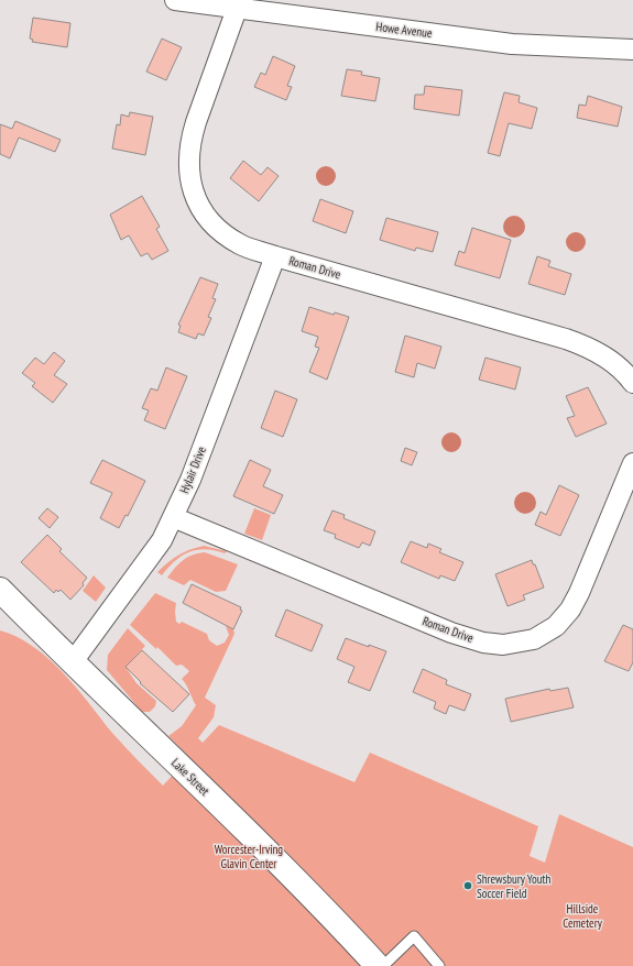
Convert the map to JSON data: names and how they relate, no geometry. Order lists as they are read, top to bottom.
{
  "streets": {
    "main road": ["Lake Street"],
    "street": ["Howe Avenue", "Roman Drive", "Hylair Drive"]
  },
  "crossings": [
    ["Howe Avenue", "Roman Drive"],
    ["Roman Drive", "Hylair Drive"],
    ["Hylair Drive", "Lake Street"]
  ],
  "parks": ["Worcester-Irving Glavin Center", "Hillside Cemetery"],
  "places": ["Shrewsbury Youth Soccer Field"]
}
